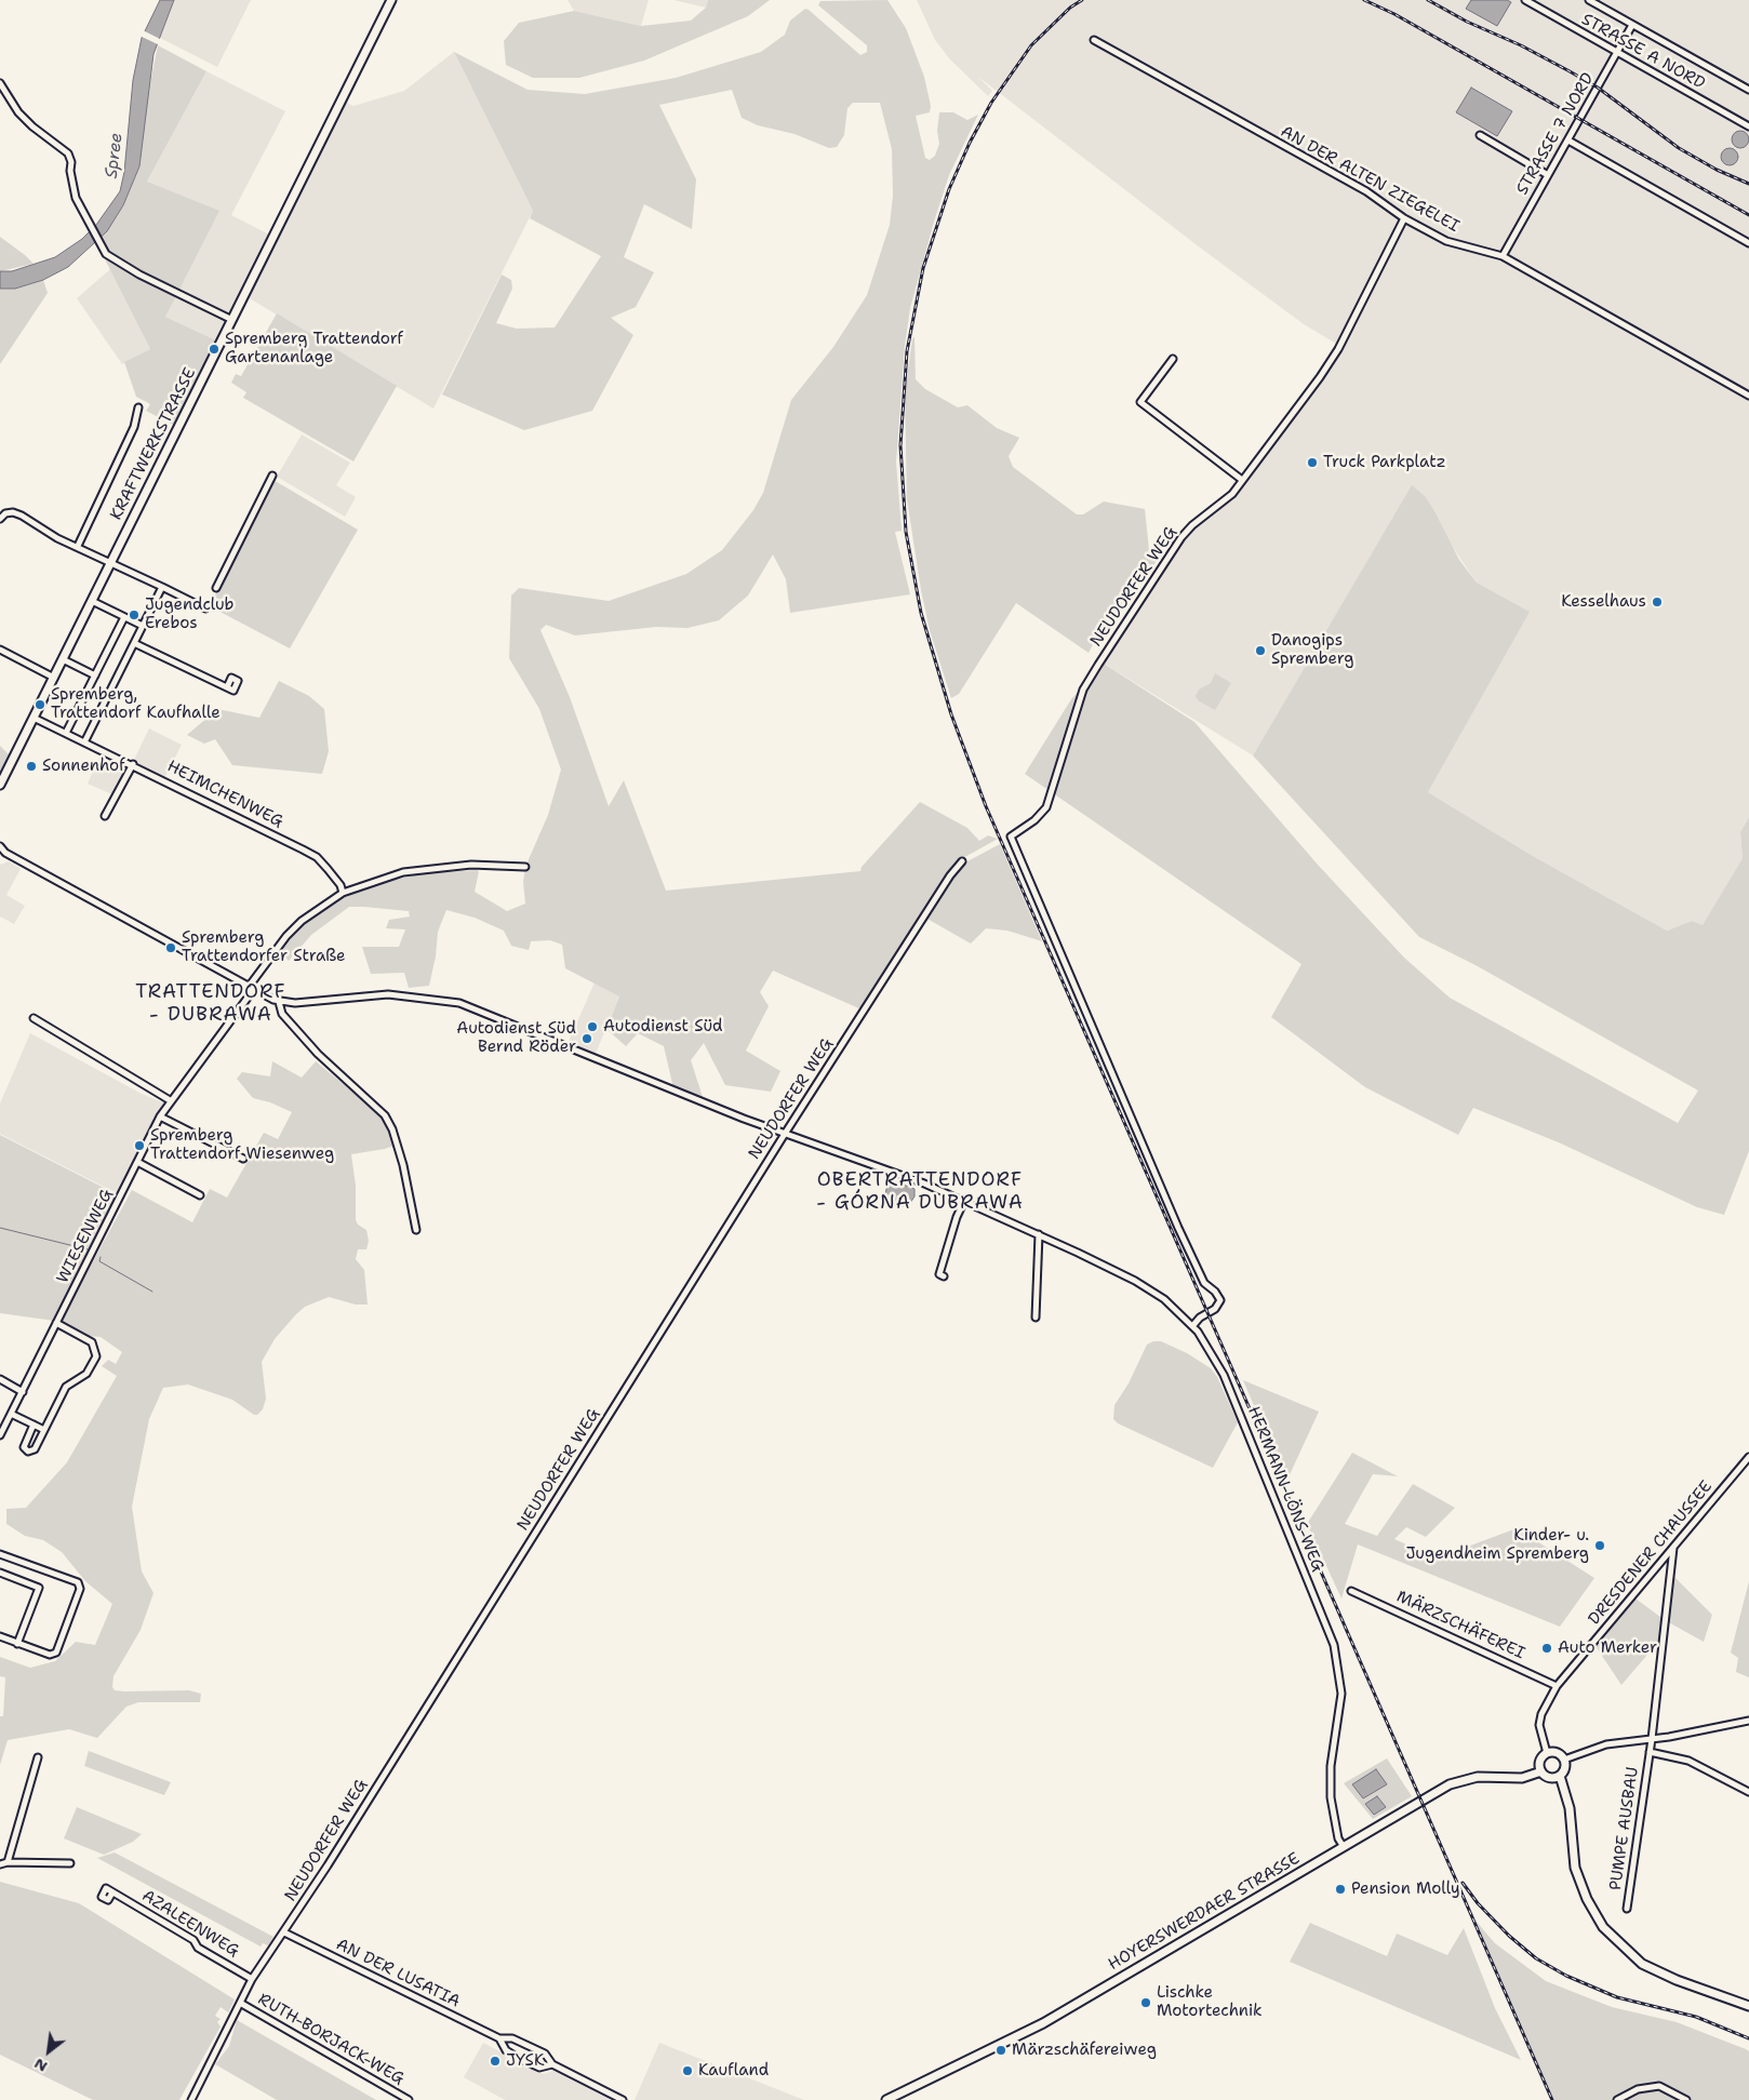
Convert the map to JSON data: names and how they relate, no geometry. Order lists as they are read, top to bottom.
{
  "streets": {
    "main road": ["KRAFTWERKSTRASSE", "HOYERSWERDAER STRASSE"],
    "street": [
      "STRASSE A NORD",
      "STRASSE 7 NORD",
      "AN DER ALTEN ZIEGELEI",
      "NEUDORFER WEG",
      "HEIMCHENWEG",
      "WIESENWEG",
      "HERMANN-LÖNS-WEG",
      "DRESDENER CHAUSSEE",
      "MÄRZSCHÄFEREI",
      "PUMPE AUSBAU",
      "AZALEENWEG",
      "AN DER LUSATIA",
      "RUTH-BORJACK-WEG"
    ]
  },
  "crossings": [
    ["STRASSE A NORD", "STRASSE 7 NORD"],
    ["STRASSE 7 NORD", "AN DER ALTEN ZIEGELEI"],
    ["AN DER ALTEN ZIEGELEI", "NEUDORFER WEG"],
    ["KRAFTWERKSTRASSE", "HEIMCHENWEG"],
    ["NEUDORFER WEG", "HERMANN-LÖNS-WEG"],
    ["NEUDORFER WEG", "AZALEENWEG"],
    ["NEUDORFER WEG", "AN DER LUSATIA"],
    ["NEUDORFER WEG", "RUTH-BORJACK-WEG"],
    ["HEIMCHENWEG", "WIESENWEG"],
    ["HERMANN-LÖNS-WEG", "HOYERSWERDAER STRASSE"],
    ["DRESDENER CHAUSSEE", "MÄRZSCHÄFEREI"],
    ["DRESDENER CHAUSSEE", "PUMPE AUSBAU"],
    ["DRESDENER CHAUSSEE", "HOYERSWERDAER STRASSE"]
  ],
  "districts": ["TRATTENDORF - DUBRAWA", "OBERTRATTENDORF - GÓRNA DUBRAWA"],
  "water": ["Spree"],
  "places": [
    "Spremberg Trattendorf Gartenanlage",
    "Truck Parkplatz",
    "Kesselhaus",
    "Jugendclub Erebos",
    "Danogips Spremberg",
    "Spremberg, Trattendorf Kaufhalle",
    "Sonnenhof",
    "Spremberg Trattendorfer Straße",
    "Autodienst Süd",
    "Autodienst Süd Bernd Röder",
    "Spremberg Trattendorf Wiesenweg",
    "Kinder- u. Jugendheim Spremberg",
    "Auto Merker",
    "Pension Molly",
    "Lischke Motortechnik",
    "Märzschäfereiweg",
    "JYSK",
    "Kaufland"
  ],
  "north": "bottom left"
}
